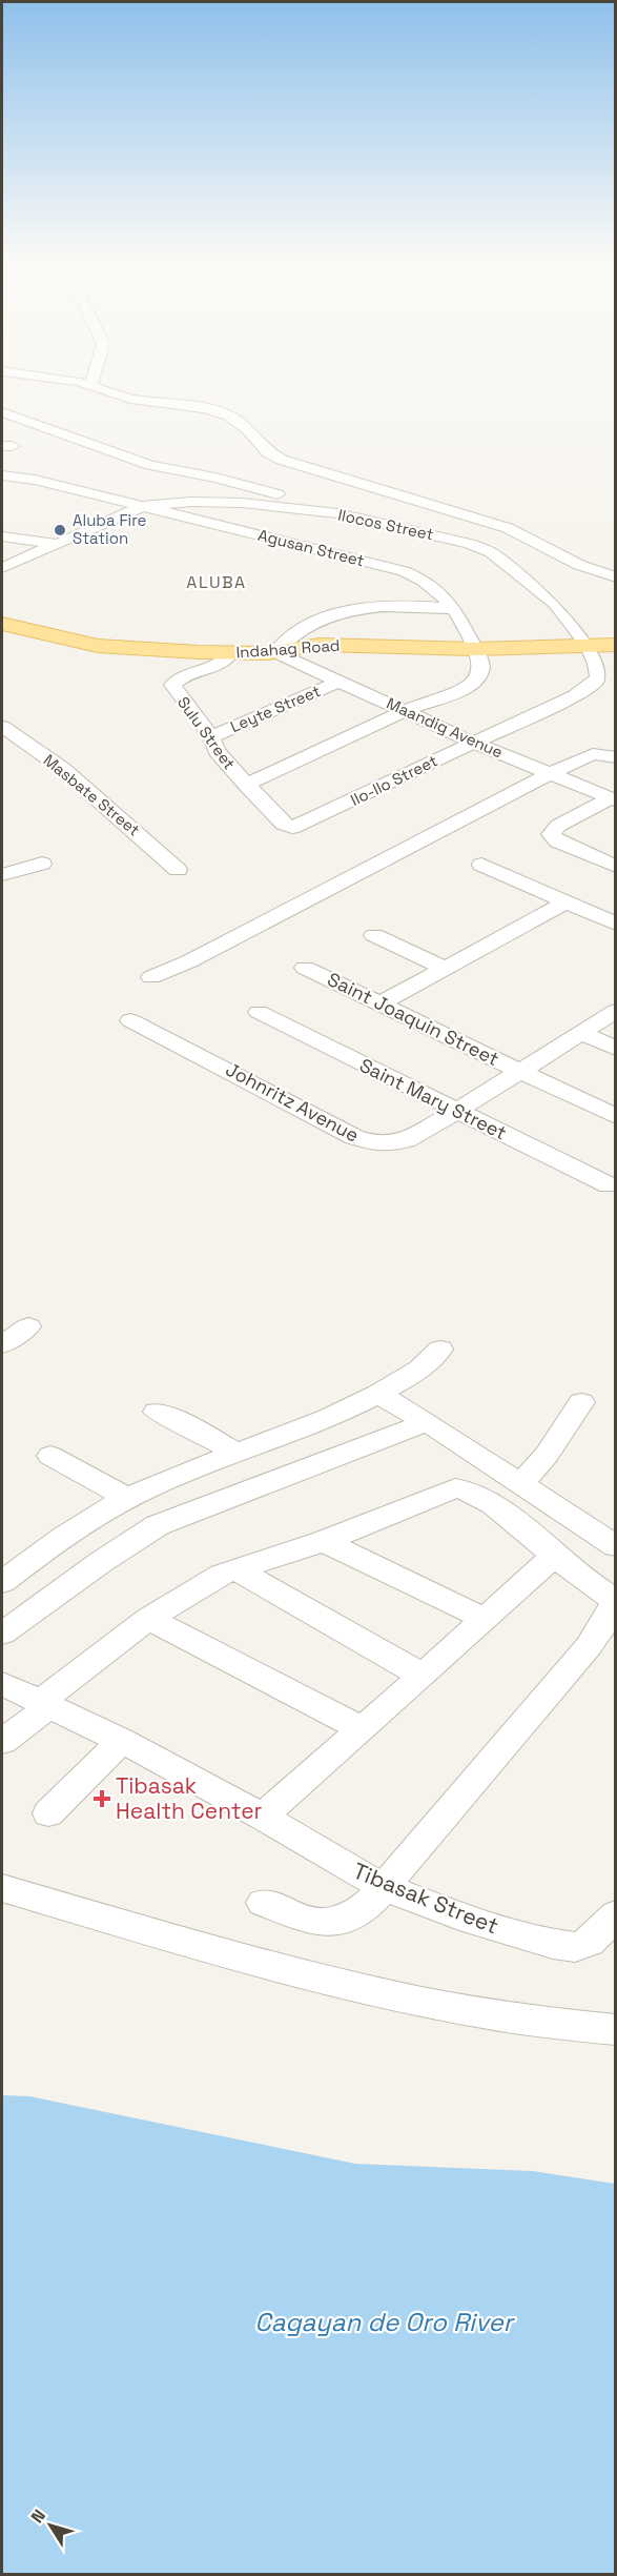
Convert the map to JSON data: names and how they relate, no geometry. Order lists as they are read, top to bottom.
{
  "streets": {
    "main road": ["Indahag Road"],
    "street": [
      "Ilocos Street",
      "Agusan Street",
      "Leyte Street",
      "Maandig Avenue",
      "Sulu Street",
      "Ilo-Ilo Street",
      "Masbate Street",
      "Saint Joaquin Street",
      "Saint Mary Street",
      "Johnritz Avenue",
      "Tibasak Street"
    ]
  },
  "crossings": [
    ["Ilocos Street", "Agusan Street"],
    ["Ilocos Street", "Indahag Road"],
    ["Ilocos Street", "Ilo-Ilo Street"],
    ["Agusan Street", "Indahag Road"],
    ["Agusan Street", "Maandig Avenue"],
    ["Indahag Road", "Maandig Avenue"],
    ["Indahag Road", "Sulu Street"],
    ["Indahag Road", "Ilo-Ilo Street"],
    ["Leyte Street", "Maandig Avenue"],
    ["Leyte Street", "Sulu Street"],
    ["Maandig Avenue", "Ilo-Ilo Street"],
    ["Sulu Street", "Ilo-Ilo Street"],
    ["Saint Joaquin Street", "Johnritz Avenue"],
    ["Saint Mary Street", "Johnritz Avenue"]
  ],
  "districts": ["ALUBA"],
  "water": ["Cagayan de Oro River"],
  "places": {
    "other": ["Aluba Fire Station"],
    "health": ["Tibasak Health Center"]
  },
  "north": "top left"
}
